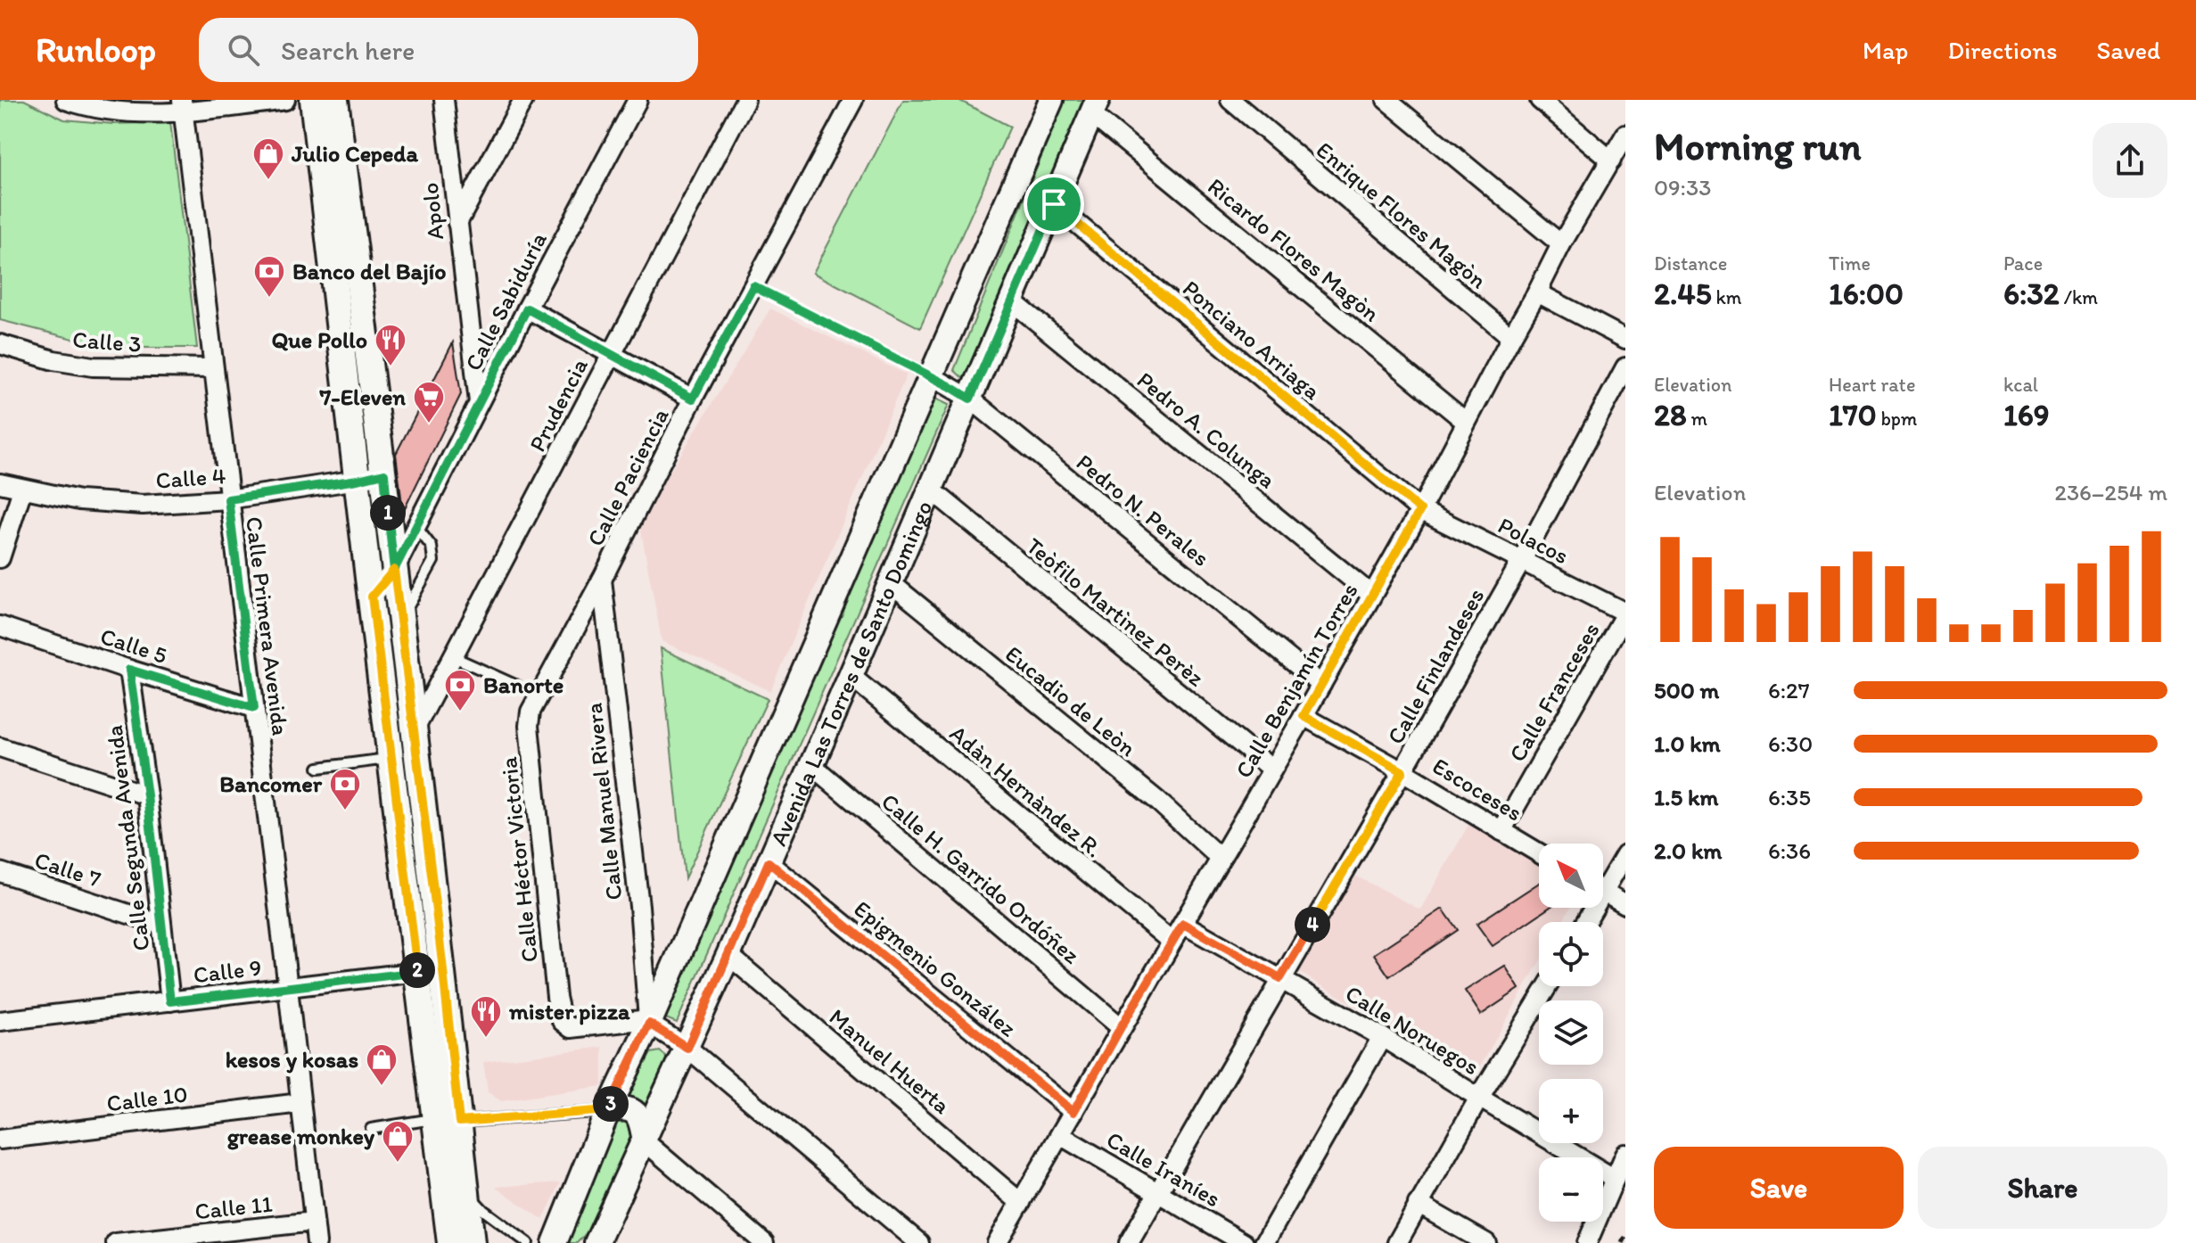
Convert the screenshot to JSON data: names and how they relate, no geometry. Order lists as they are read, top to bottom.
{
  "streets": {
    "street": [
      "Apolo",
      "Enrique Flores Magòn",
      "Ricardo Flores Magòn",
      "Calle Sabiduría",
      "Ponciano Arriaga",
      "Calle 3",
      "Prudencia",
      "Pedro A. Colunga",
      "Calle Paciencia",
      "Calle 4",
      "Pedro N. Perales",
      "Polacos",
      "Teòfilo Martìnez Perèz",
      "Calle Primera Avenida",
      "Calle 5",
      "Calle Finlandeses",
      "Avenida Las Torres de Santo Domingo",
      "Calle Benjamín Torres",
      "Calle Franceses",
      "Eucadio de Leòn",
      "Escoceses",
      "Adàn Hernàndez R.",
      "Calle Manuel Rivera",
      "Calle Segunda Avenida",
      "Calle Héctor Victoria",
      "Calle 7",
      "Calle H. Garrido Ordóñez",
      "Epigmenio González",
      "Calle 9",
      "Calle Noruegos",
      "Manuel Huerta",
      "Calle 10",
      "Calle Iraníes",
      "Calle 11"
    ]
  },
  "crossings": [
    ["Apolo", "Calle Sabiduría"],
    ["Enrique Flores Magòn", "Calle Benjamín Torres"],
    ["Ricardo Flores Magòn", "Avenida Las Torres de Santo Domingo"],
    ["Ricardo Flores Magòn", "Calle Benjamín Torres"],
    ["Ponciano Arriaga", "Polacos"],
    ["Ponciano Arriaga", "Avenida Las Torres de Santo Domingo"],
    ["Ponciano Arriaga", "Calle Benjamín Torres"],
    ["Calle 3", "Calle Primera Avenida"],
    ["Pedro A. Colunga", "Avenida Las Torres de Santo Domingo"],
    ["Pedro A. Colunga", "Calle Benjamín Torres"],
    ["Calle Paciencia", "Calle Manuel Rivera"],
    ["Calle Paciencia", "Calle Héctor Victoria"],
    ["Calle 4", "Calle Primera Avenida"],
    ["Pedro N. Perales", "Avenida Las Torres de Santo Domingo"],
    ["Pedro N. Perales", "Calle Benjamín Torres"],
    ["Polacos", "Calle Finlandeses"],
    ["Polacos", "Calle Benjamín Torres"],
    ["Polacos", "Calle Franceses"],
    ["Teòfilo Martìnez Perèz", "Avenida Las Torres de Santo Domingo"],
    ["Teòfilo Martìnez Perèz", "Calle Benjamín Torres"],
    ["Calle Primera Avenida", "Calle 5"],
    ["Calle Primera Avenida", "Calle 9"],
    ["Calle Primera Avenida", "Calle 10"],
    ["Calle Primera Avenida", "Calle 11"],
    ["Calle 5", "Calle Segunda Avenida"],
    ["Calle Finlandeses", "Escoceses"],
    ["Calle Finlandeses", "Calle Noruegos"],
    ["Calle Finlandeses", "Calle Iraníes"],
    ["Avenida Las Torres de Santo Domingo", "Eucadio de Leòn"],
    ["Avenida Las Torres de Santo Domingo", "Adàn Hernàndez R."],
    ["Avenida Las Torres de Santo Domingo", "Calle Manuel Rivera"],
    ["Avenida Las Torres de Santo Domingo", "Calle Héctor Victoria"],
    ["Avenida Las Torres de Santo Domingo", "Calle H. Garrido Ordóñez"],
    ["Avenida Las Torres de Santo Domingo", "Epigmenio González"],
    ["Avenida Las Torres de Santo Domingo", "Manuel Huerta"],
    ["Calle Benjamín Torres", "Eucadio de Leòn"],
    ["Calle Benjamín Torres", "Escoceses"],
    ["Calle Benjamín Torres", "Adàn Hernàndez R."],
    ["Calle Benjamín Torres", "Calle H. Garrido Ordóñez"],
    ["Calle Benjamín Torres", "Epigmenio González"],
    ["Calle Benjamín Torres", "Calle Noruegos"],
    ["Calle Benjamín Torres", "Manuel Huerta"],
    ["Calle Benjamín Torres", "Calle Iraníes"],
    ["Calle Franceses", "Escoceses"],
    ["Calle Manuel Rivera", "Calle Héctor Victoria"],
    ["Calle Segunda Avenida", "Calle 7"],
    ["Calle Segunda Avenida", "Calle 9"]
  ],
  "places": {
    "shop": ["Julio Cepeda", "kesos y kosas", "grease monkey"],
    "bank": ["Banco del Bajío", "Banorte", "Bancomer"],
    "restaurant": ["Que Pollo", "mister pizza"],
    "supermarket": ["7-Eleven"]
  },
  "north": "top left",
  "page": {
    "header": "Runloop",
    "search": "Search here",
    "nav": ["Map", "Directions", "Saved"],
    "heading": ["Morning run", "09:33"],
    "stats": [
      ["Distance", "2.45 km"],
      ["Time", "16:00"],
      ["Pace", "6:32 /km"],
      ["Elevation", "28 m"],
      ["Heart rate", "170 bpm"],
      ["kcal", "169"]
    ],
    "chart": ["Elevation", "236–254 m"],
    "pins": [
      "1",
      "4",
      "2",
      "3"
    ],
    "list": [
      {
        "name": "500 m",
        "note": "6:27"
      },
      {
        "name": "1.0 km",
        "note": "6:30"
      },
      {
        "name": "1.5 km",
        "note": "6:35"
      },
      {
        "name": "2.0 km",
        "note": "6:36"
      }
    ],
    "map_buttons": ["+", "−"],
    "buttons": ["Save", "Share"]
  }
}
